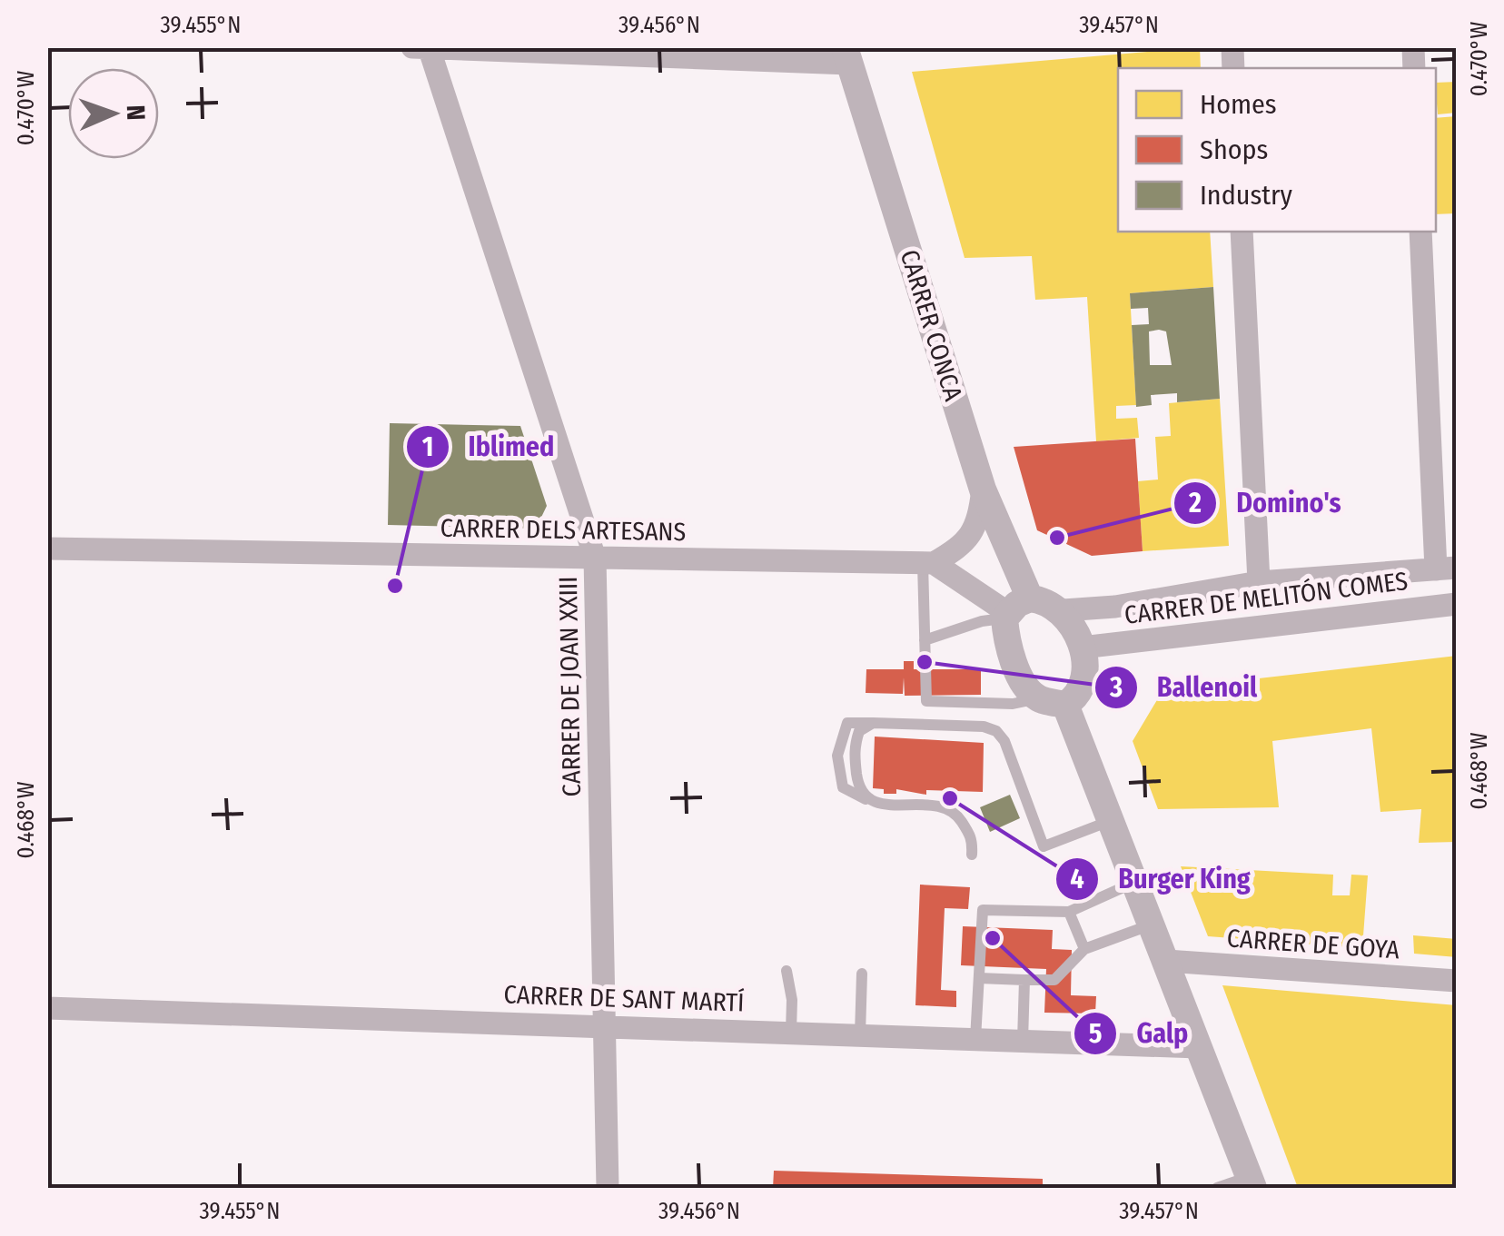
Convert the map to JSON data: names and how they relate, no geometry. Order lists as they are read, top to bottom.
{
  "streets": {
    "street": [
      "CARRER CONCA",
      "CARRER DELS ARTESANS",
      "CARRER DE MELITÓN COMES",
      "CARRER DE JOAN XXIII",
      "CARRER DE GOYA",
      "CARRER DE SANT MARTÍ"
    ]
  },
  "crossings": [
    ["CARRER CONCA", "CARRER DE MELITÓN COMES"],
    ["CARRER DELS ARTESANS", "CARRER DE JOAN XXIII"],
    ["CARRER DE JOAN XXIII", "CARRER DE SANT MARTÍ"]
  ],
  "places": [
    "Domino's",
    "Iblimed",
    "Ballenoil",
    "Burger King",
    "Galp"
  ],
  "legend": ["Homes", "Shops", "Industry"],
  "north": "right",
  "coordinates": [
    "39.455°N",
    "39.456°N",
    "39.457°N",
    "0.470°W",
    "0.468°W"
  ]
}
